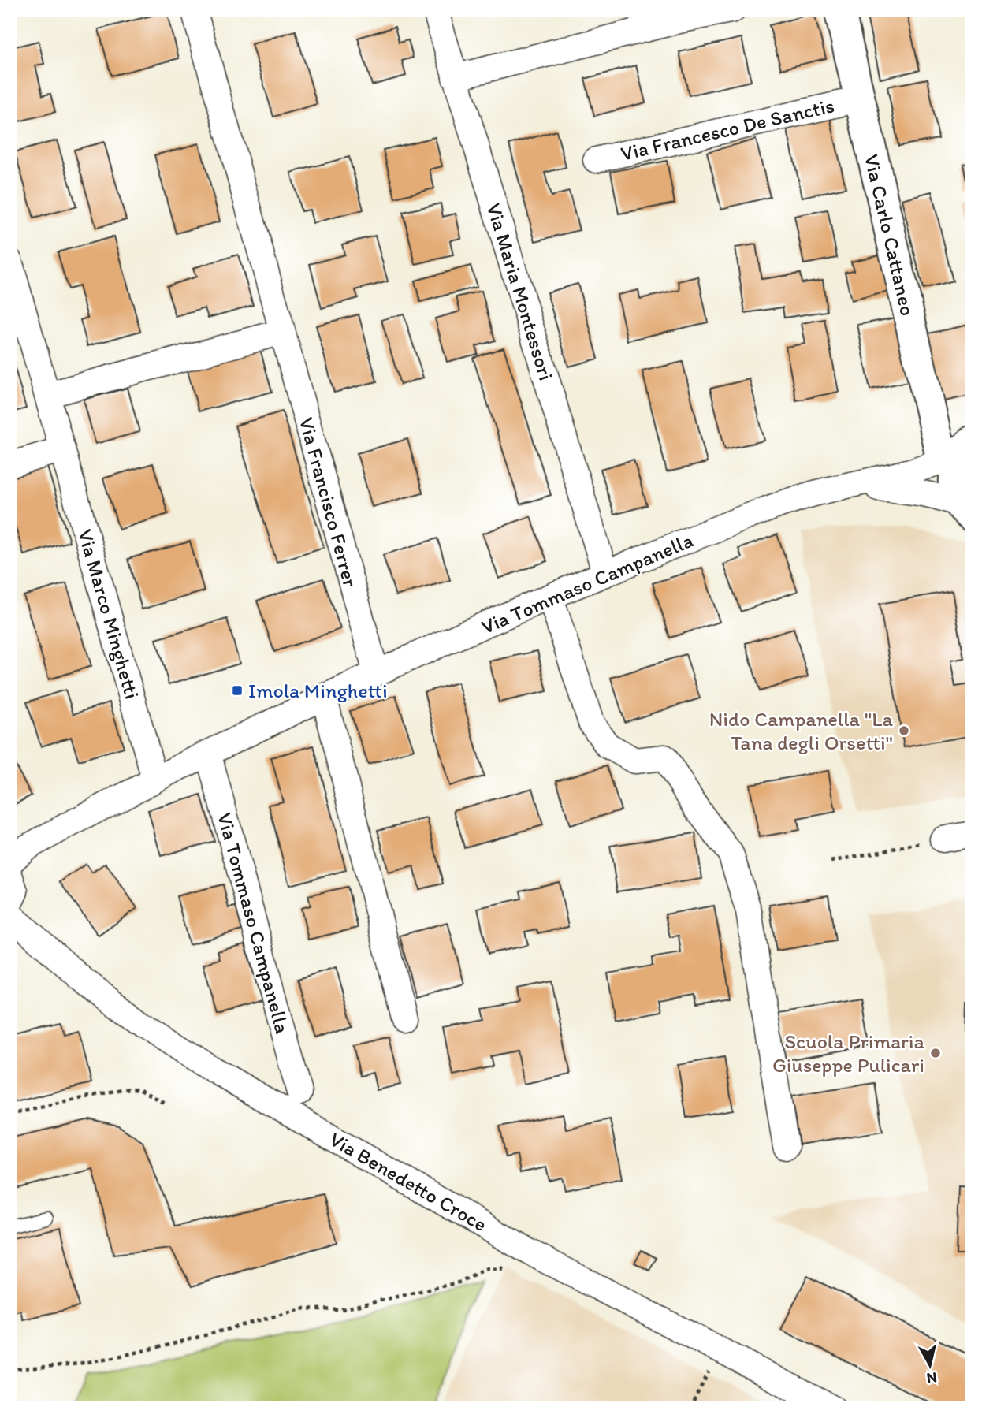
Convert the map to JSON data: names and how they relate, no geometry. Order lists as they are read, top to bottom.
{
  "streets": {
    "street": [
      "Via Francesco De Sanctis",
      "Via Carlo Cattaneo",
      "Via Maria Montessori",
      "Via Francisco Ferrer",
      "Via Tommaso Campanella",
      "Via Marco Minghetti",
      "Via Benedetto Croce"
    ]
  },
  "crossings": [
    ["Via Francesco De Sanctis", "Via Carlo Cattaneo"],
    ["Via Carlo Cattaneo", "Via Tommaso Campanella"],
    ["Via Maria Montessori", "Via Tommaso Campanella"],
    ["Via Francisco Ferrer", "Via Tommaso Campanella"],
    ["Via Tommaso Campanella", "Via Marco Minghetti"]
  ],
  "places": {
    "transit": ["Imola Minghetti"],
    "other": ["Nido Campanella \"La Tana degli Orsetti\"", "Scuola Primaria Giuseppe Pulicari"]
  },
  "north": "bottom"
}
